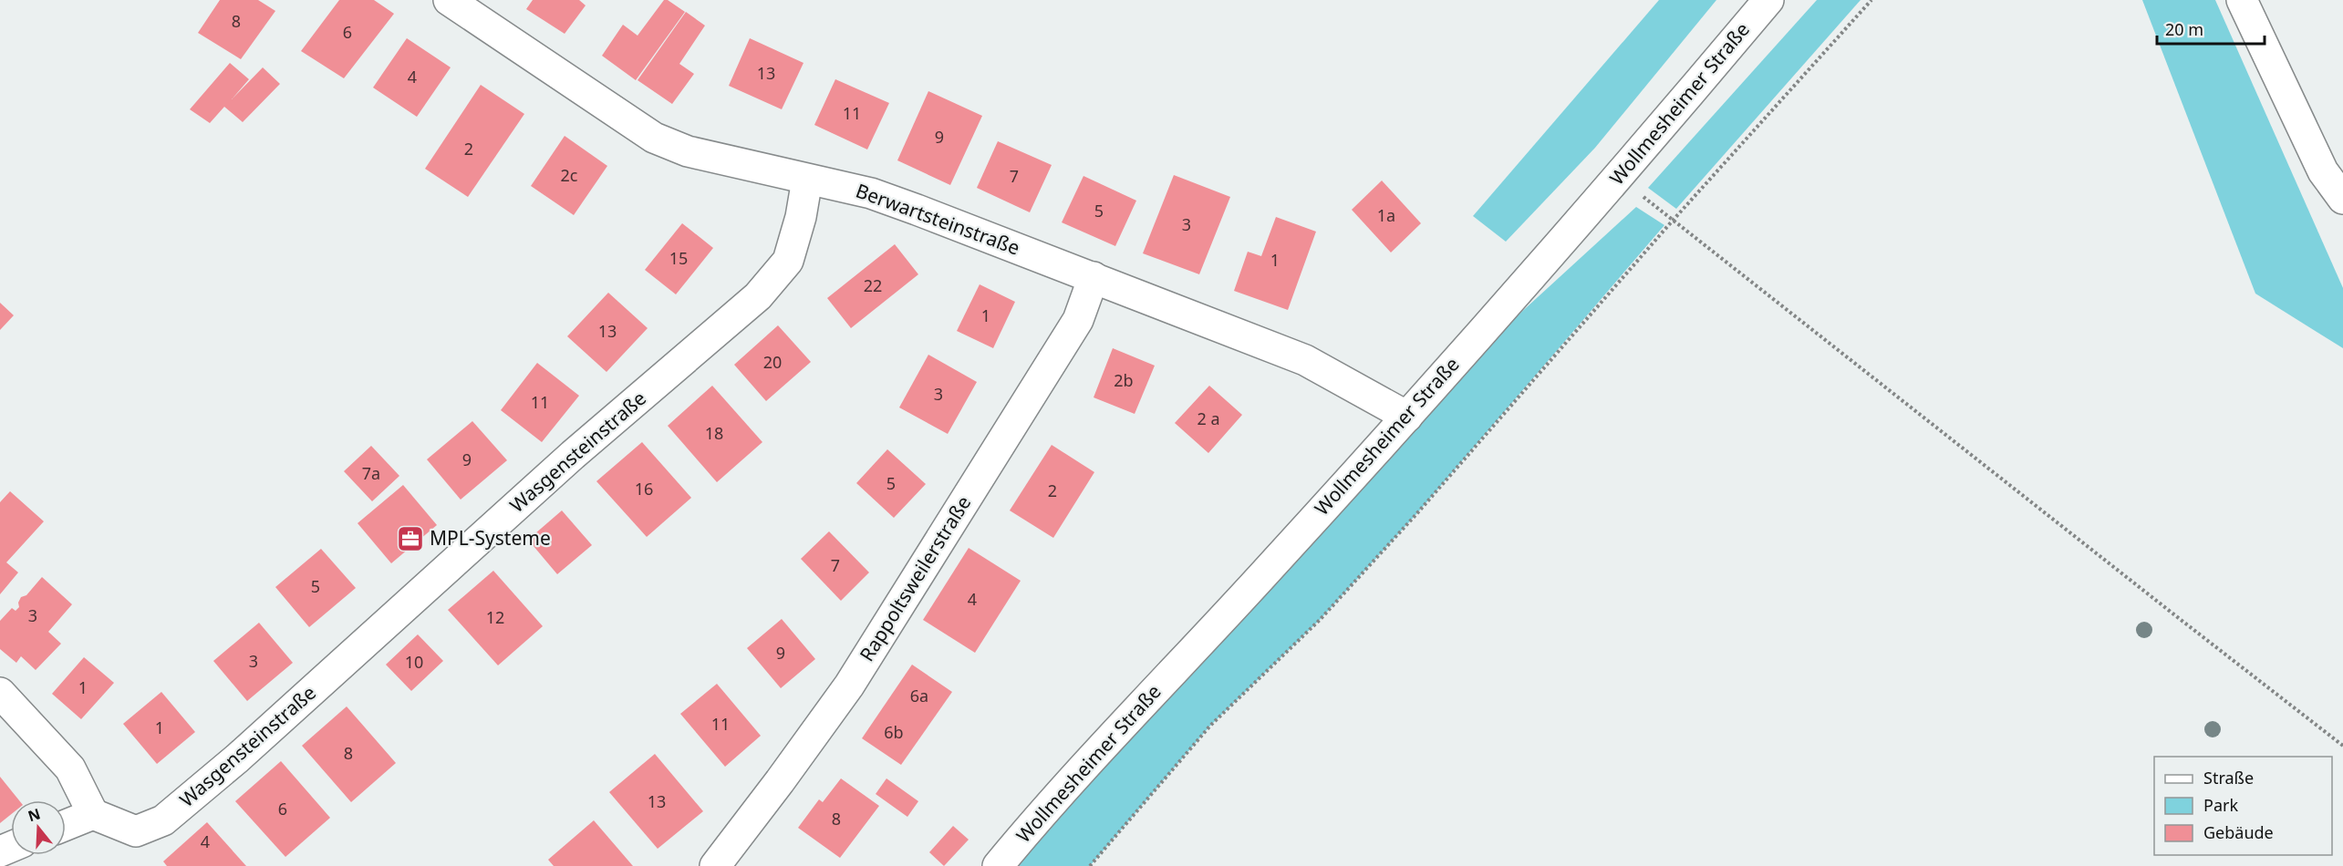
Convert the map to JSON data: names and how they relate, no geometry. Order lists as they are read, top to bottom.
{
  "streets": {
    "street": [
      "Wollmesheimer Straße",
      "Berwartsteinstraße",
      "Wasgensteinstraße",
      "Rappoltsweilerstraße"
    ]
  },
  "crossings": [
    ["Wollmesheimer Straße", "Berwartsteinstraße"],
    ["Berwartsteinstraße", "Wasgensteinstraße"],
    ["Berwartsteinstraße", "Rappoltsweilerstraße"]
  ],
  "places": {
    "office": ["MPL-Systeme"]
  },
  "house_numbers": [
    "8",
    "6",
    "13",
    "4",
    "11",
    "9",
    "2",
    "2c",
    "7",
    "5",
    "1a",
    "3",
    "15",
    "1",
    "22",
    "1",
    "13",
    "20",
    "2b",
    "3",
    "11",
    "2 a",
    "18",
    "9",
    "7a",
    "5",
    "16",
    "2",
    "7",
    "5",
    "4",
    "3",
    "12",
    "9",
    "3",
    "10",
    "1",
    "6a",
    "11",
    "1",
    "6b",
    "8",
    "13",
    "6",
    "8",
    "4"
  ],
  "legend": ["Straße", "Park", "Gebäude"],
  "scale_bar": "20 m",
  "north": "top"
}
